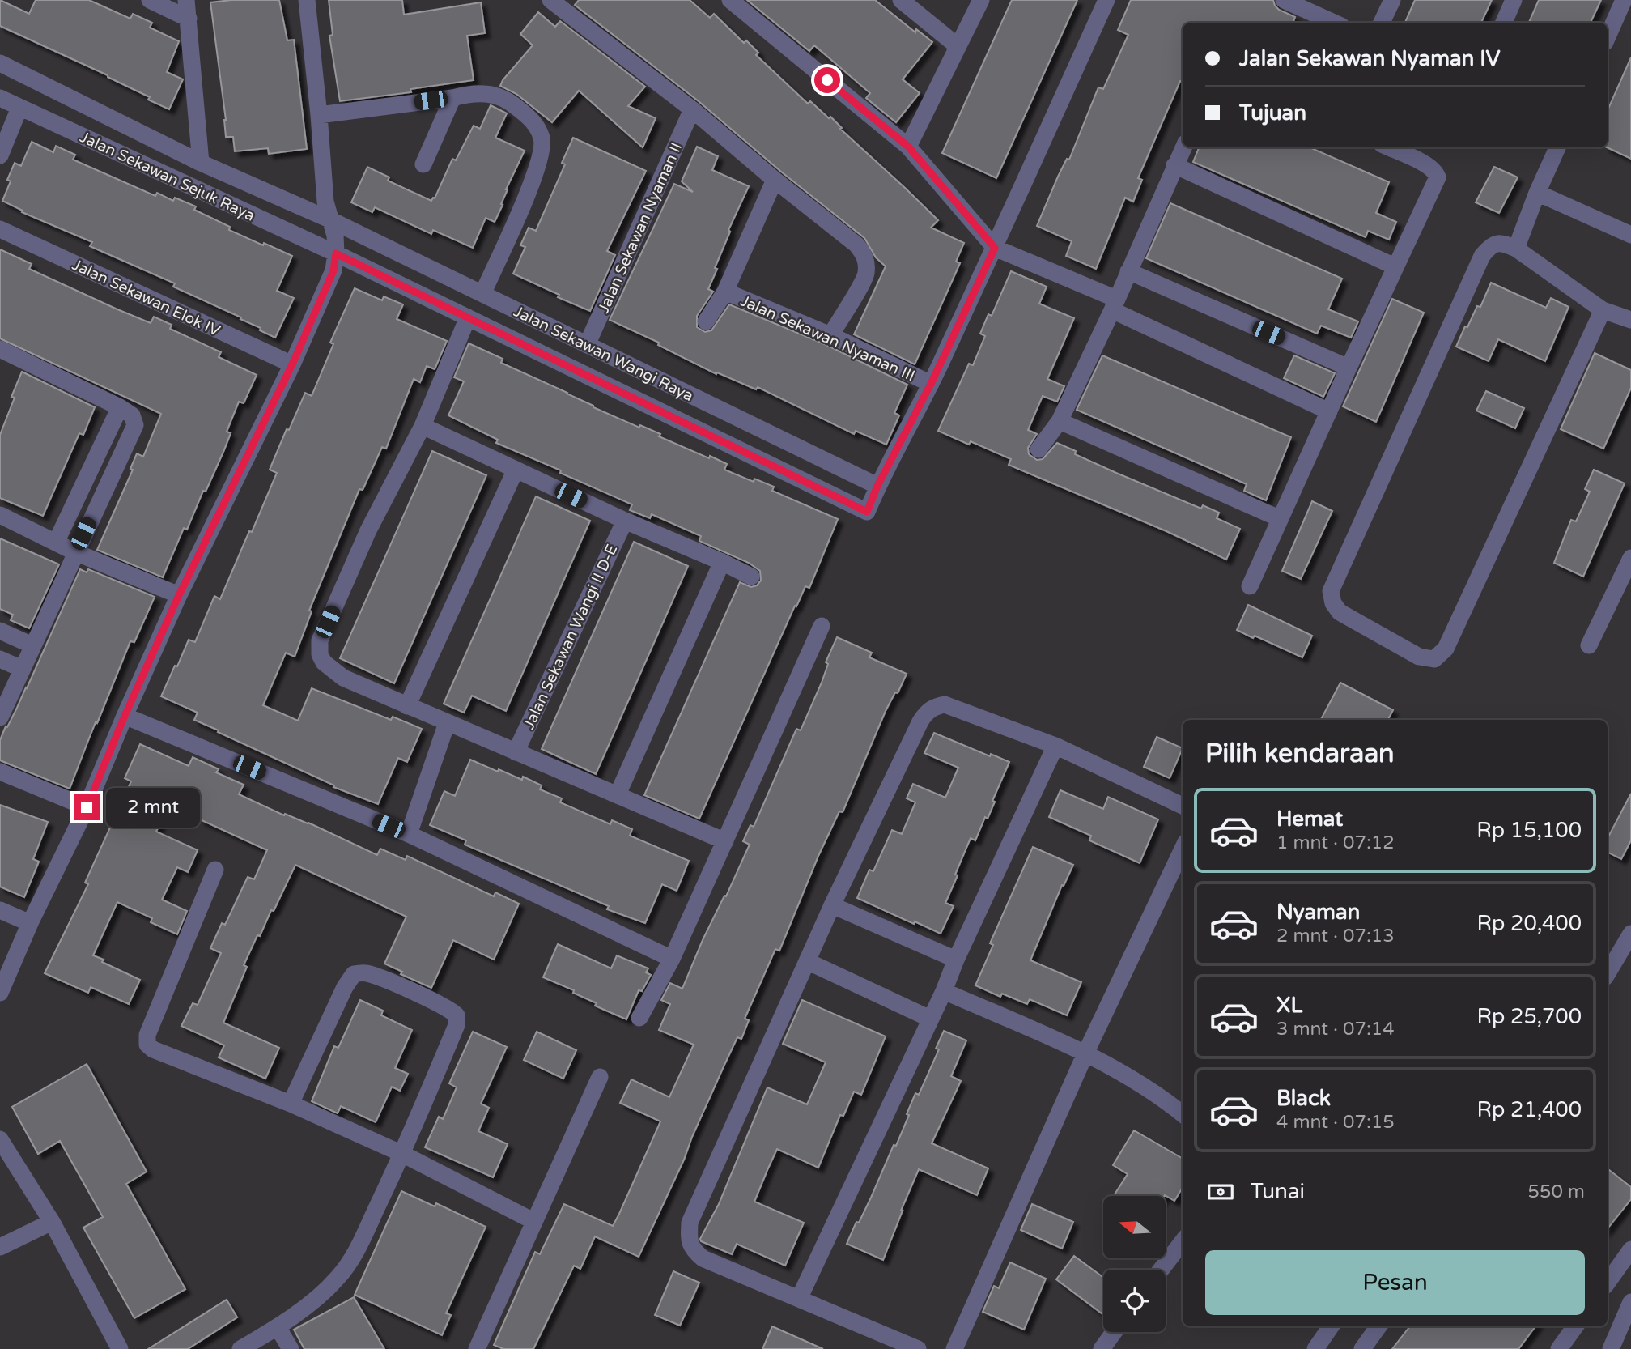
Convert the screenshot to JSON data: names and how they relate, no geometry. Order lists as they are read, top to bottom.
{
  "streets": {
    "street": [
      "Jalan Sekawan Sejuk Raya",
      "Jalan Sekawan Nyaman II",
      "Jalan Sekawan Elok IV",
      "Jalan Sekawan Nyaman III",
      "Jalan Sekawan Wangi Raya",
      "Jalan Sekawan Wangi II D-E"
    ]
  },
  "crossings": [
    ["Jalan Sekawan Sejuk Raya", "Jalan Sekawan Wangi Raya"],
    ["Jalan Sekawan Nyaman II", "Jalan Sekawan Wangi Raya"]
  ],
  "north": "left",
  "page": {
    "banner": ["Jalan Sekawan Nyaman IV", "Tujuan"],
    "heading": "Pilih kendaraan",
    "bubble": "2 mnt",
    "list": [
      {
        "name": "Hemat",
        "note": "1 mnt · 07:12",
        "value": "Rp 15,100"
      },
      {
        "name": "Nyaman",
        "note": "2 mnt · 07:13",
        "value": "Rp 20,400"
      },
      {
        "name": "XL",
        "note": "3 mnt · 07:14",
        "value": "Rp 25,700"
      },
      {
        "name": "Black",
        "note": "4 mnt · 07:15",
        "value": "Rp 21,400"
      }
    ],
    "pay": ["Tunai", "550 m"],
    "buttons": "Pesan"
  }
}
